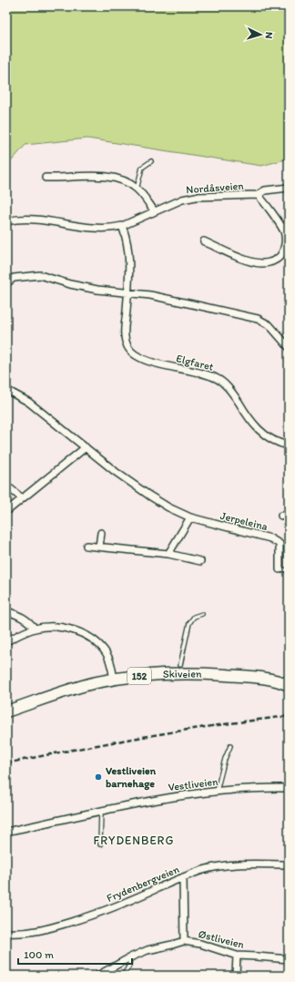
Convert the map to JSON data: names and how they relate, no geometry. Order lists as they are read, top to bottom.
{
  "streets": {
    "main road": ["Skiveien", "152"],
    "street": [
      "Nordåsveien",
      "Elgfaret",
      "Jerpeleina",
      "Vestliveien",
      "Frydenbergveien",
      "Østliveien"
    ]
  },
  "crossings": [
    ["Nordåsveien", "Elgfaret"]
  ],
  "districts": ["FRYDENBERG"],
  "places": ["Vestliveien barnehage"],
  "scale_bar": "100 m",
  "north": "right"
}
